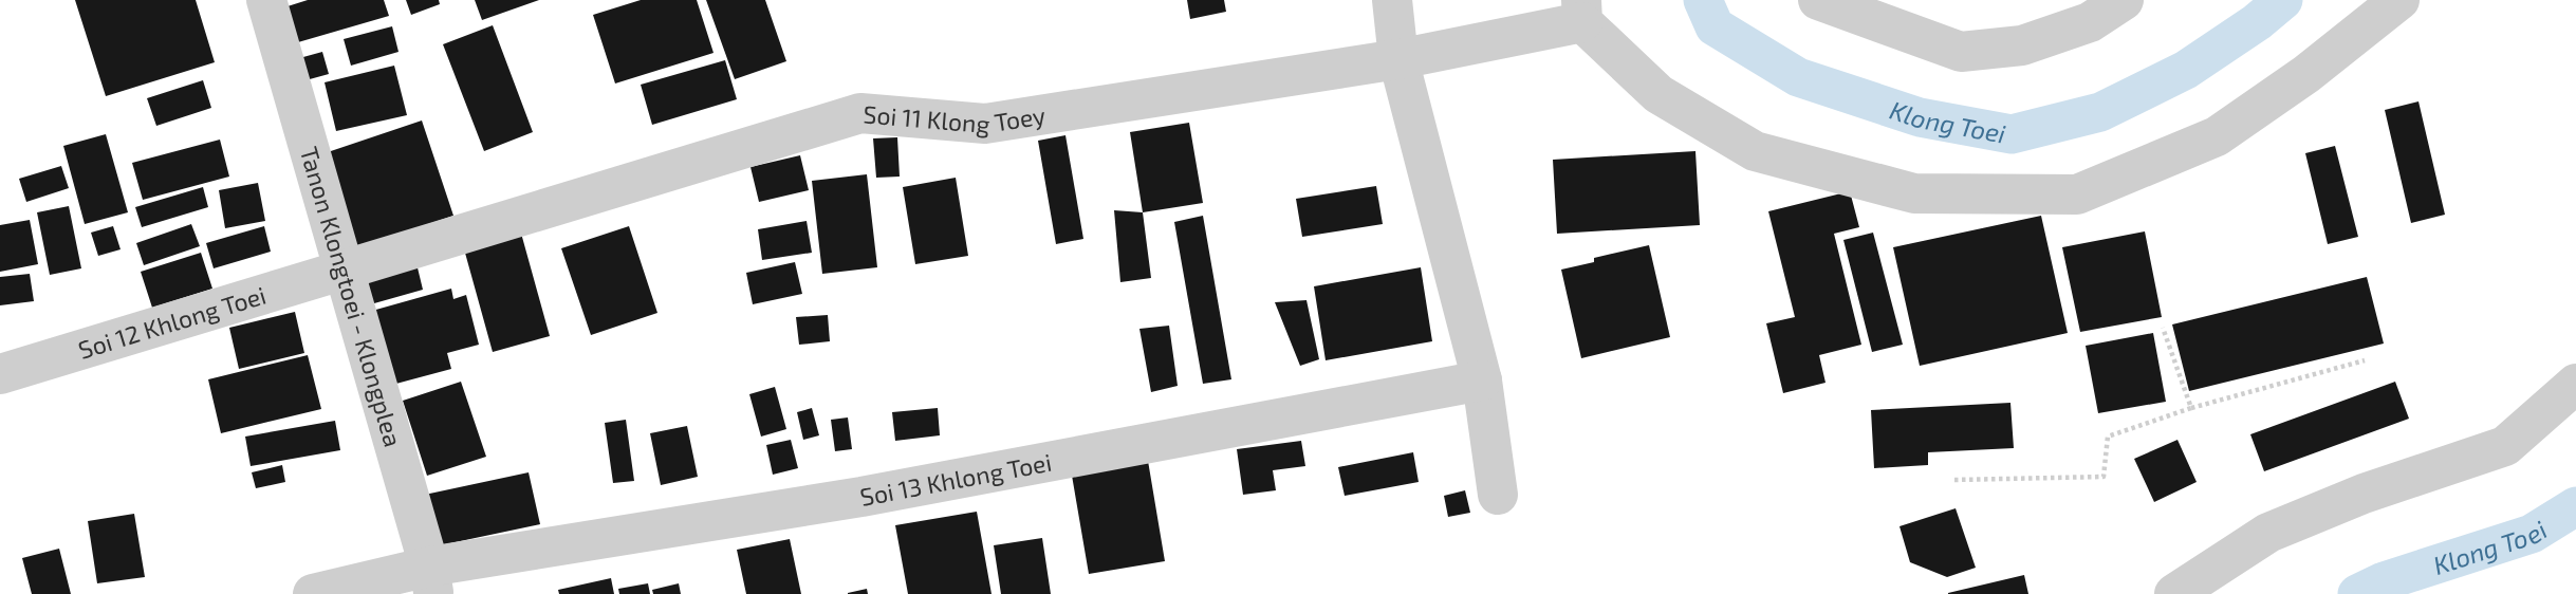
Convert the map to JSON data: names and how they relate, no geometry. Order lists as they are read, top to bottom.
{
  "streets": {
    "street": [
      "Soi 11 Klong Toey",
      "Tanon Klongtoei - Klongplea",
      "Soi 12 Khlong Toei",
      "Soi 13 Khlong Toei"
    ]
  },
  "crossings": [
    ["Soi 11 Klong Toey", "Tanon Klongtoei - Klongplea"],
    ["Soi 11 Klong Toey", "Soi 12 Khlong Toei"],
    ["Tanon Klongtoei - Klongplea", "Soi 12 Khlong Toei"],
    ["Tanon Klongtoei - Klongplea", "Soi 13 Khlong Toei"]
  ],
  "water": ["Klong Toei"]
}
